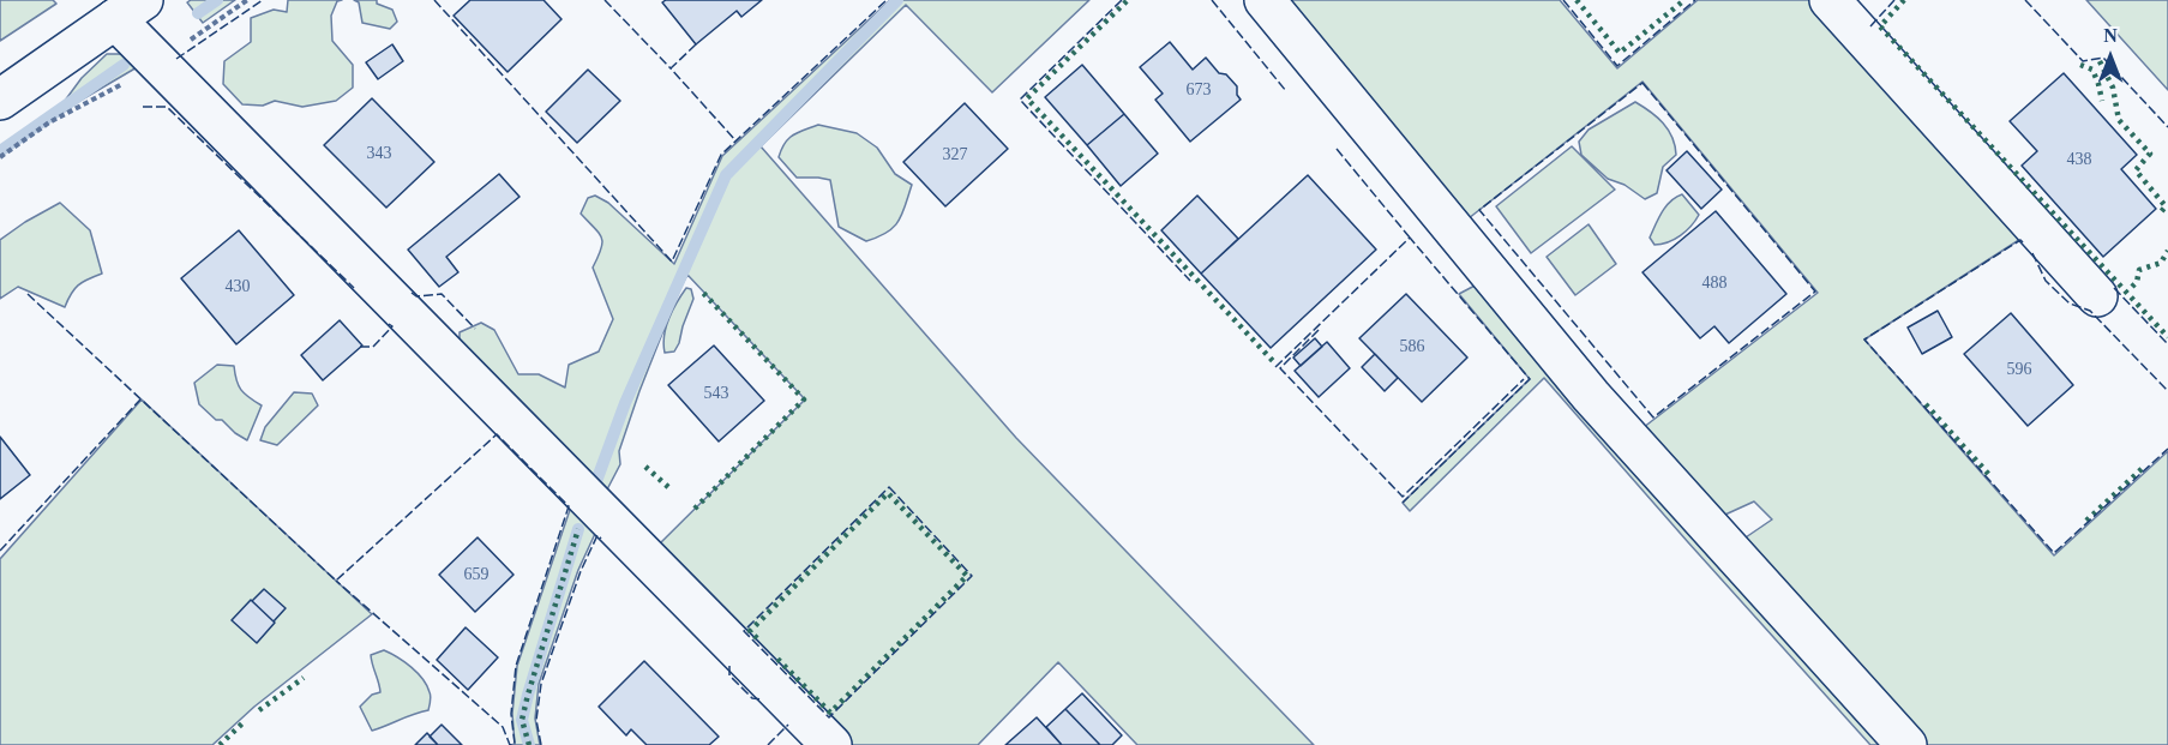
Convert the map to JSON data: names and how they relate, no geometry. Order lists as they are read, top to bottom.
{
  "house_numbers": [
    "673",
    "343",
    "327",
    "438",
    "488",
    "430",
    "586",
    "596",
    "543",
    "659"
  ],
  "north": "top"
}
